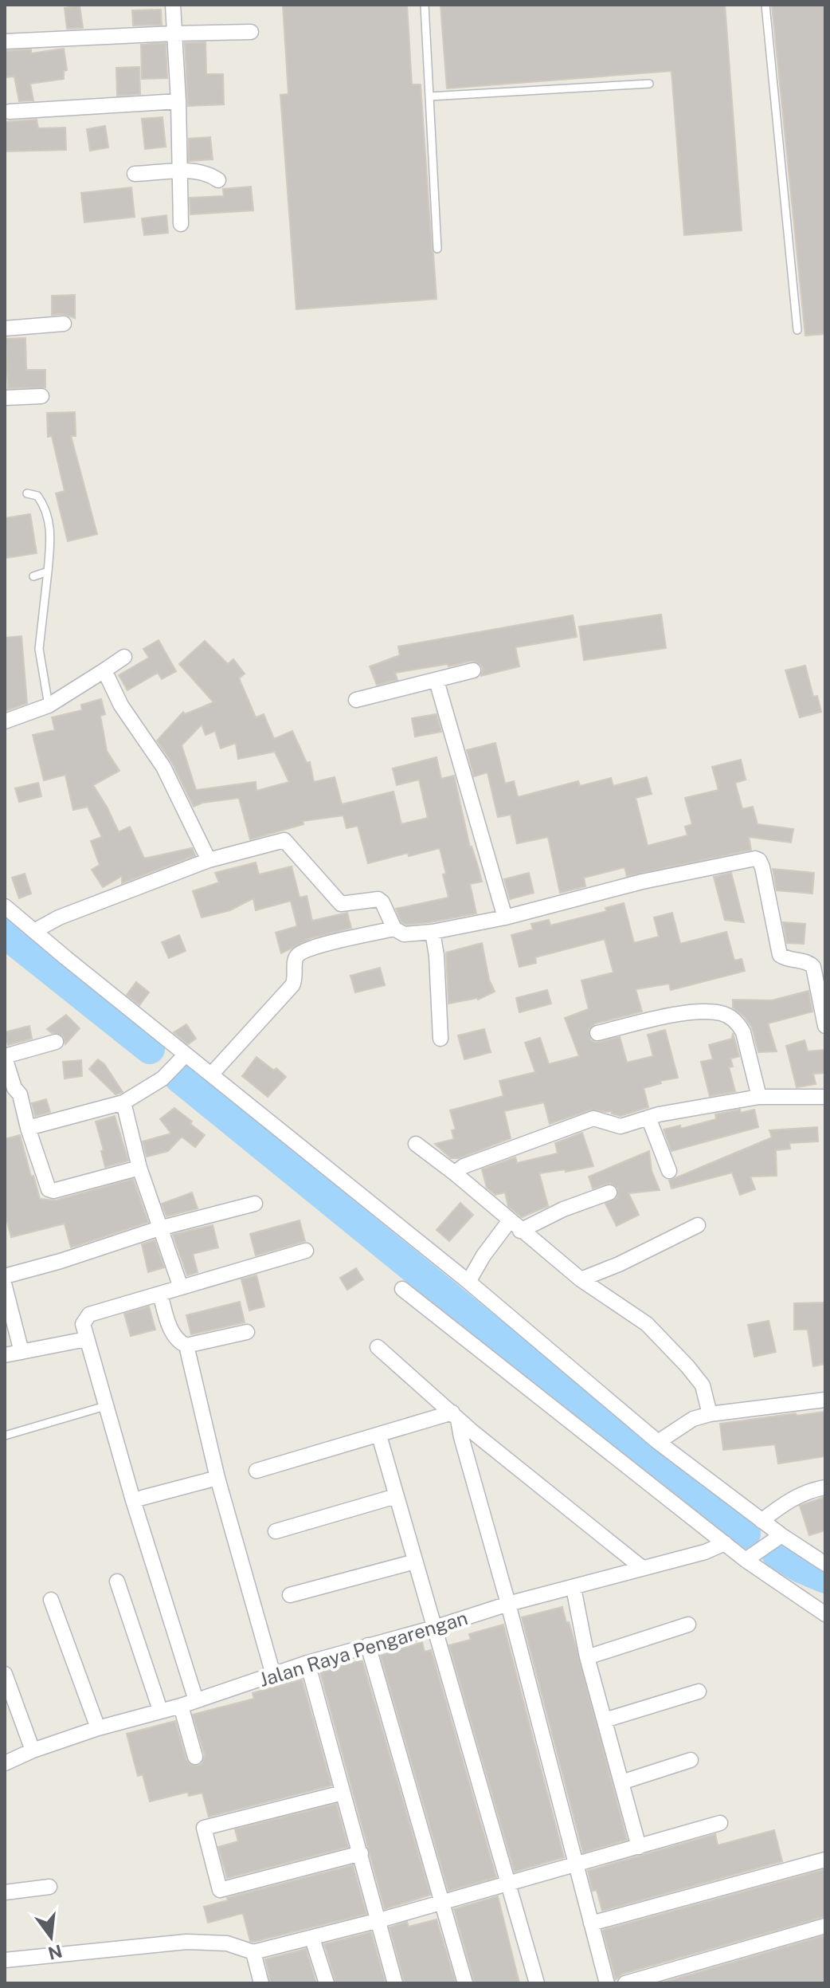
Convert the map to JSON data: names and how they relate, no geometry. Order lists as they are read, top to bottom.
{
  "streets": {
    "street": ["Jalan Raya Pengarengan"]
  },
  "north": "bottom"
}
